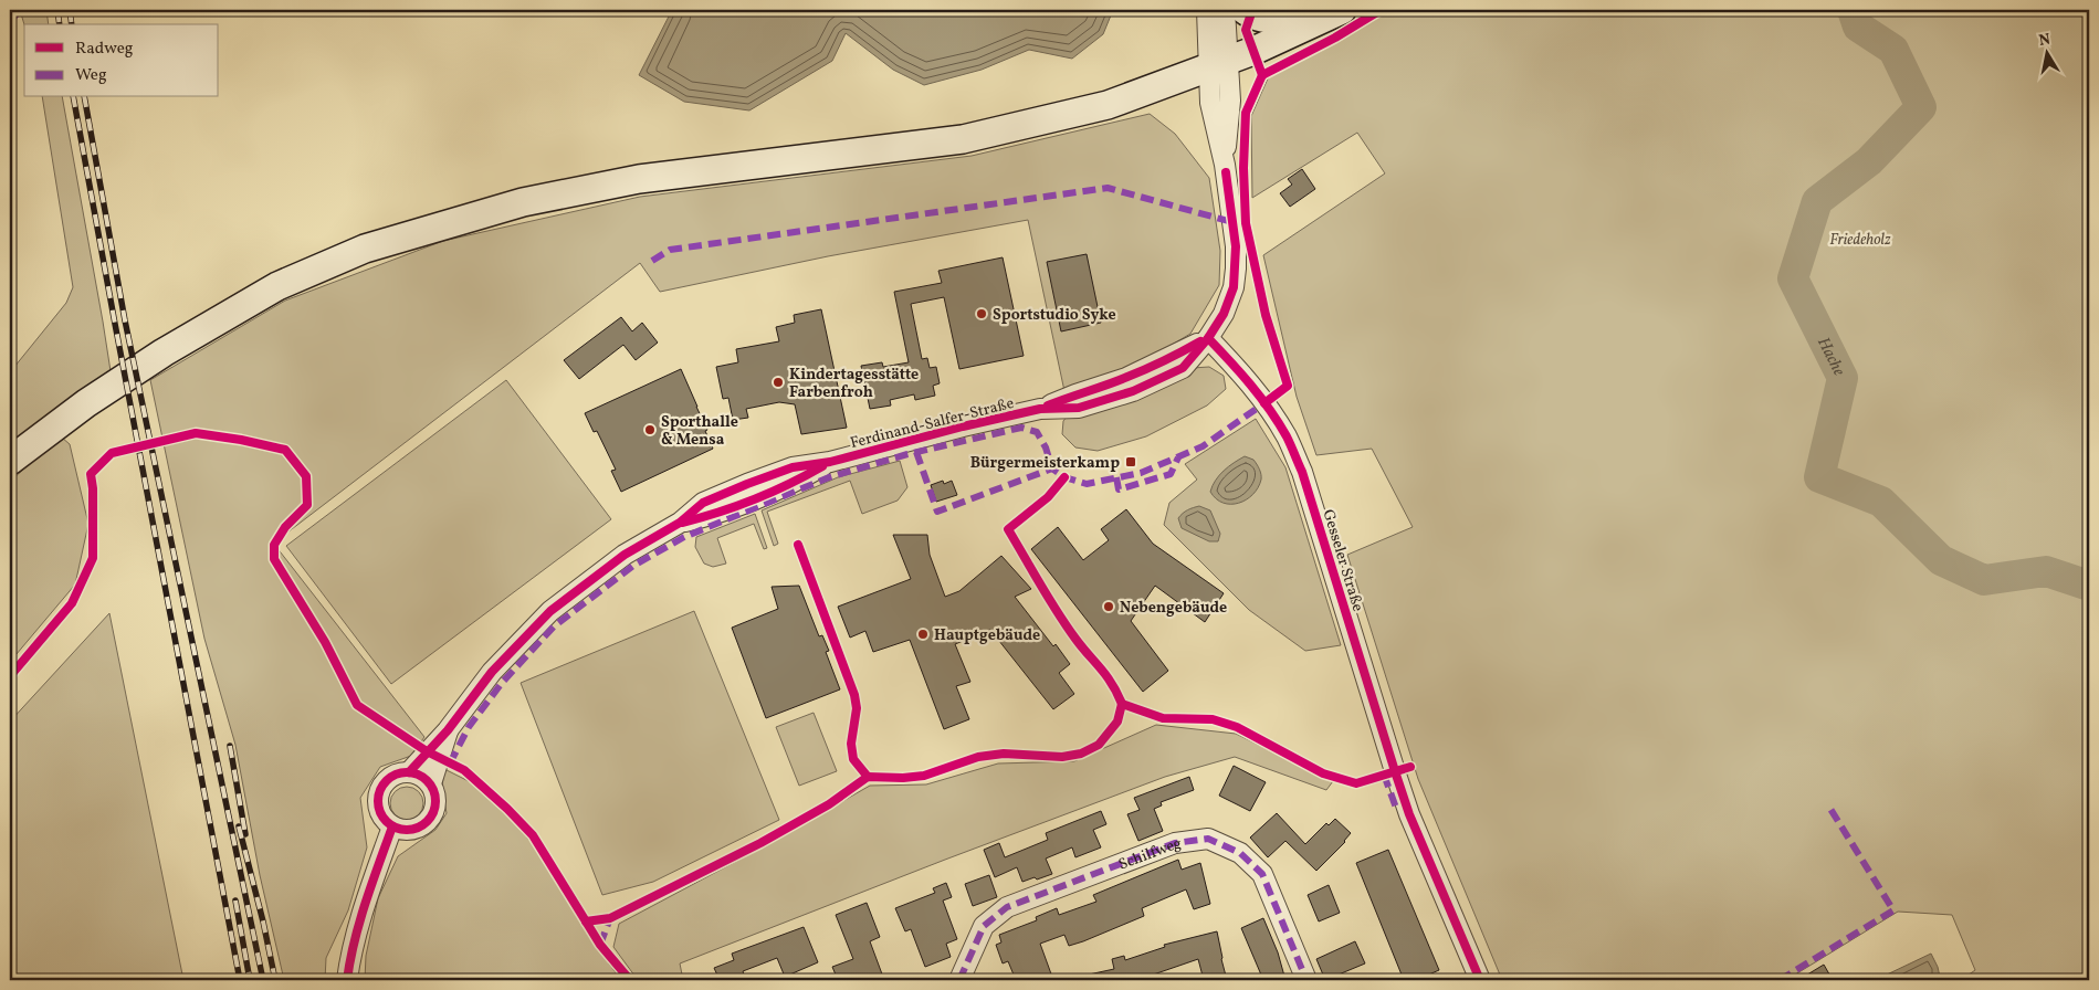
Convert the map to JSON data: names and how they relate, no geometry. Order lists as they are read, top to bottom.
{
  "streets": {
    "street": ["Ferdinand-Salfer-Straße", "Gesseler Straße", "Schilfweg"]
  },
  "crossings": [
    ["Ferdinand-Salfer-Straße", "Gesseler Straße"]
  ],
  "water": ["Hache"],
  "parks": ["Friedeholz"],
  "places": {
    "other": [
      "Sportstudio Syke",
      "Kindertagesstätte Farbenfroh",
      "Sporthalle & Mensa",
      "Nebengebäude",
      "Hauptgebäude"
    ],
    "transit": ["Bürgermeisterkamp"]
  },
  "legend": ["Radweg", "Weg"],
  "north": "top"
}
